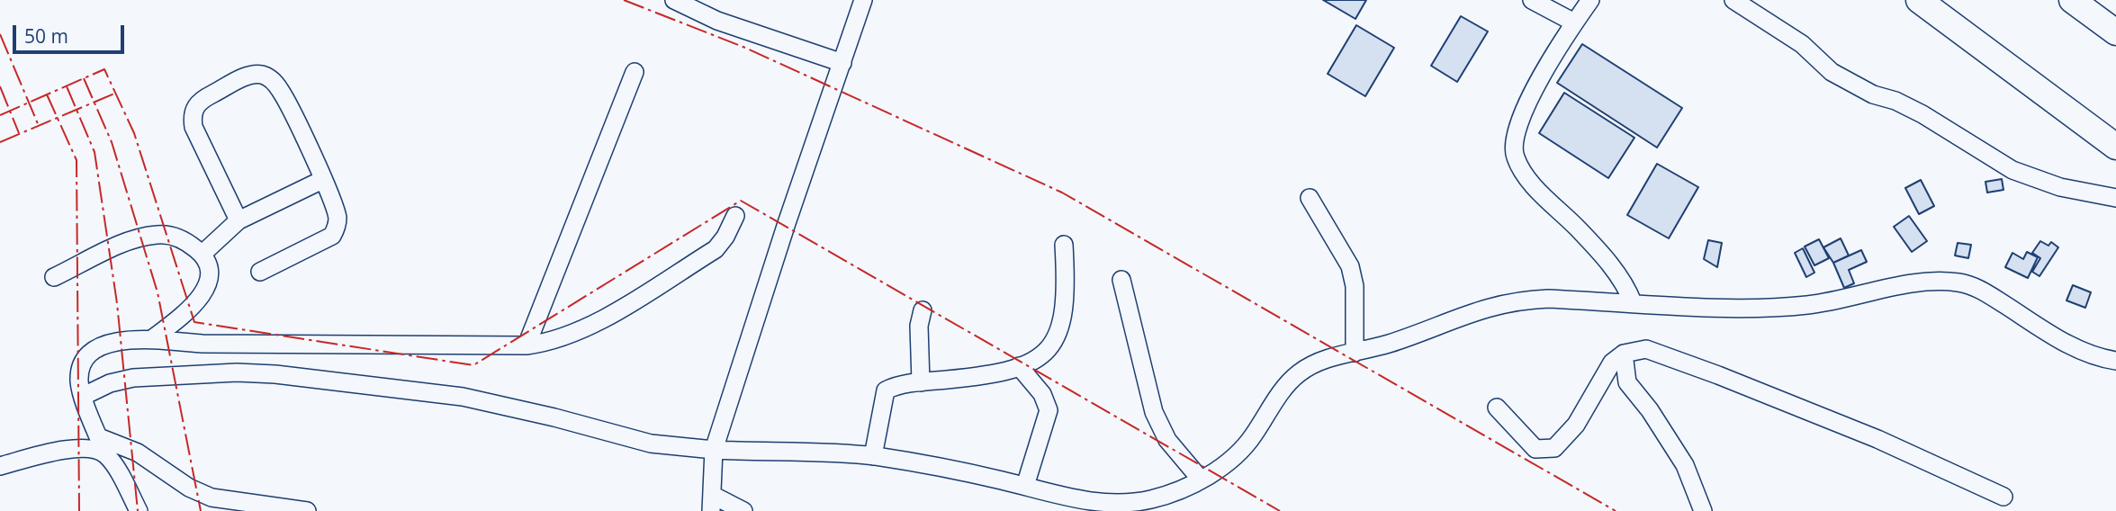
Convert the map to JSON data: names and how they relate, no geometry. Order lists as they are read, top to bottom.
{
  "scale_bar": "50 m"
}
